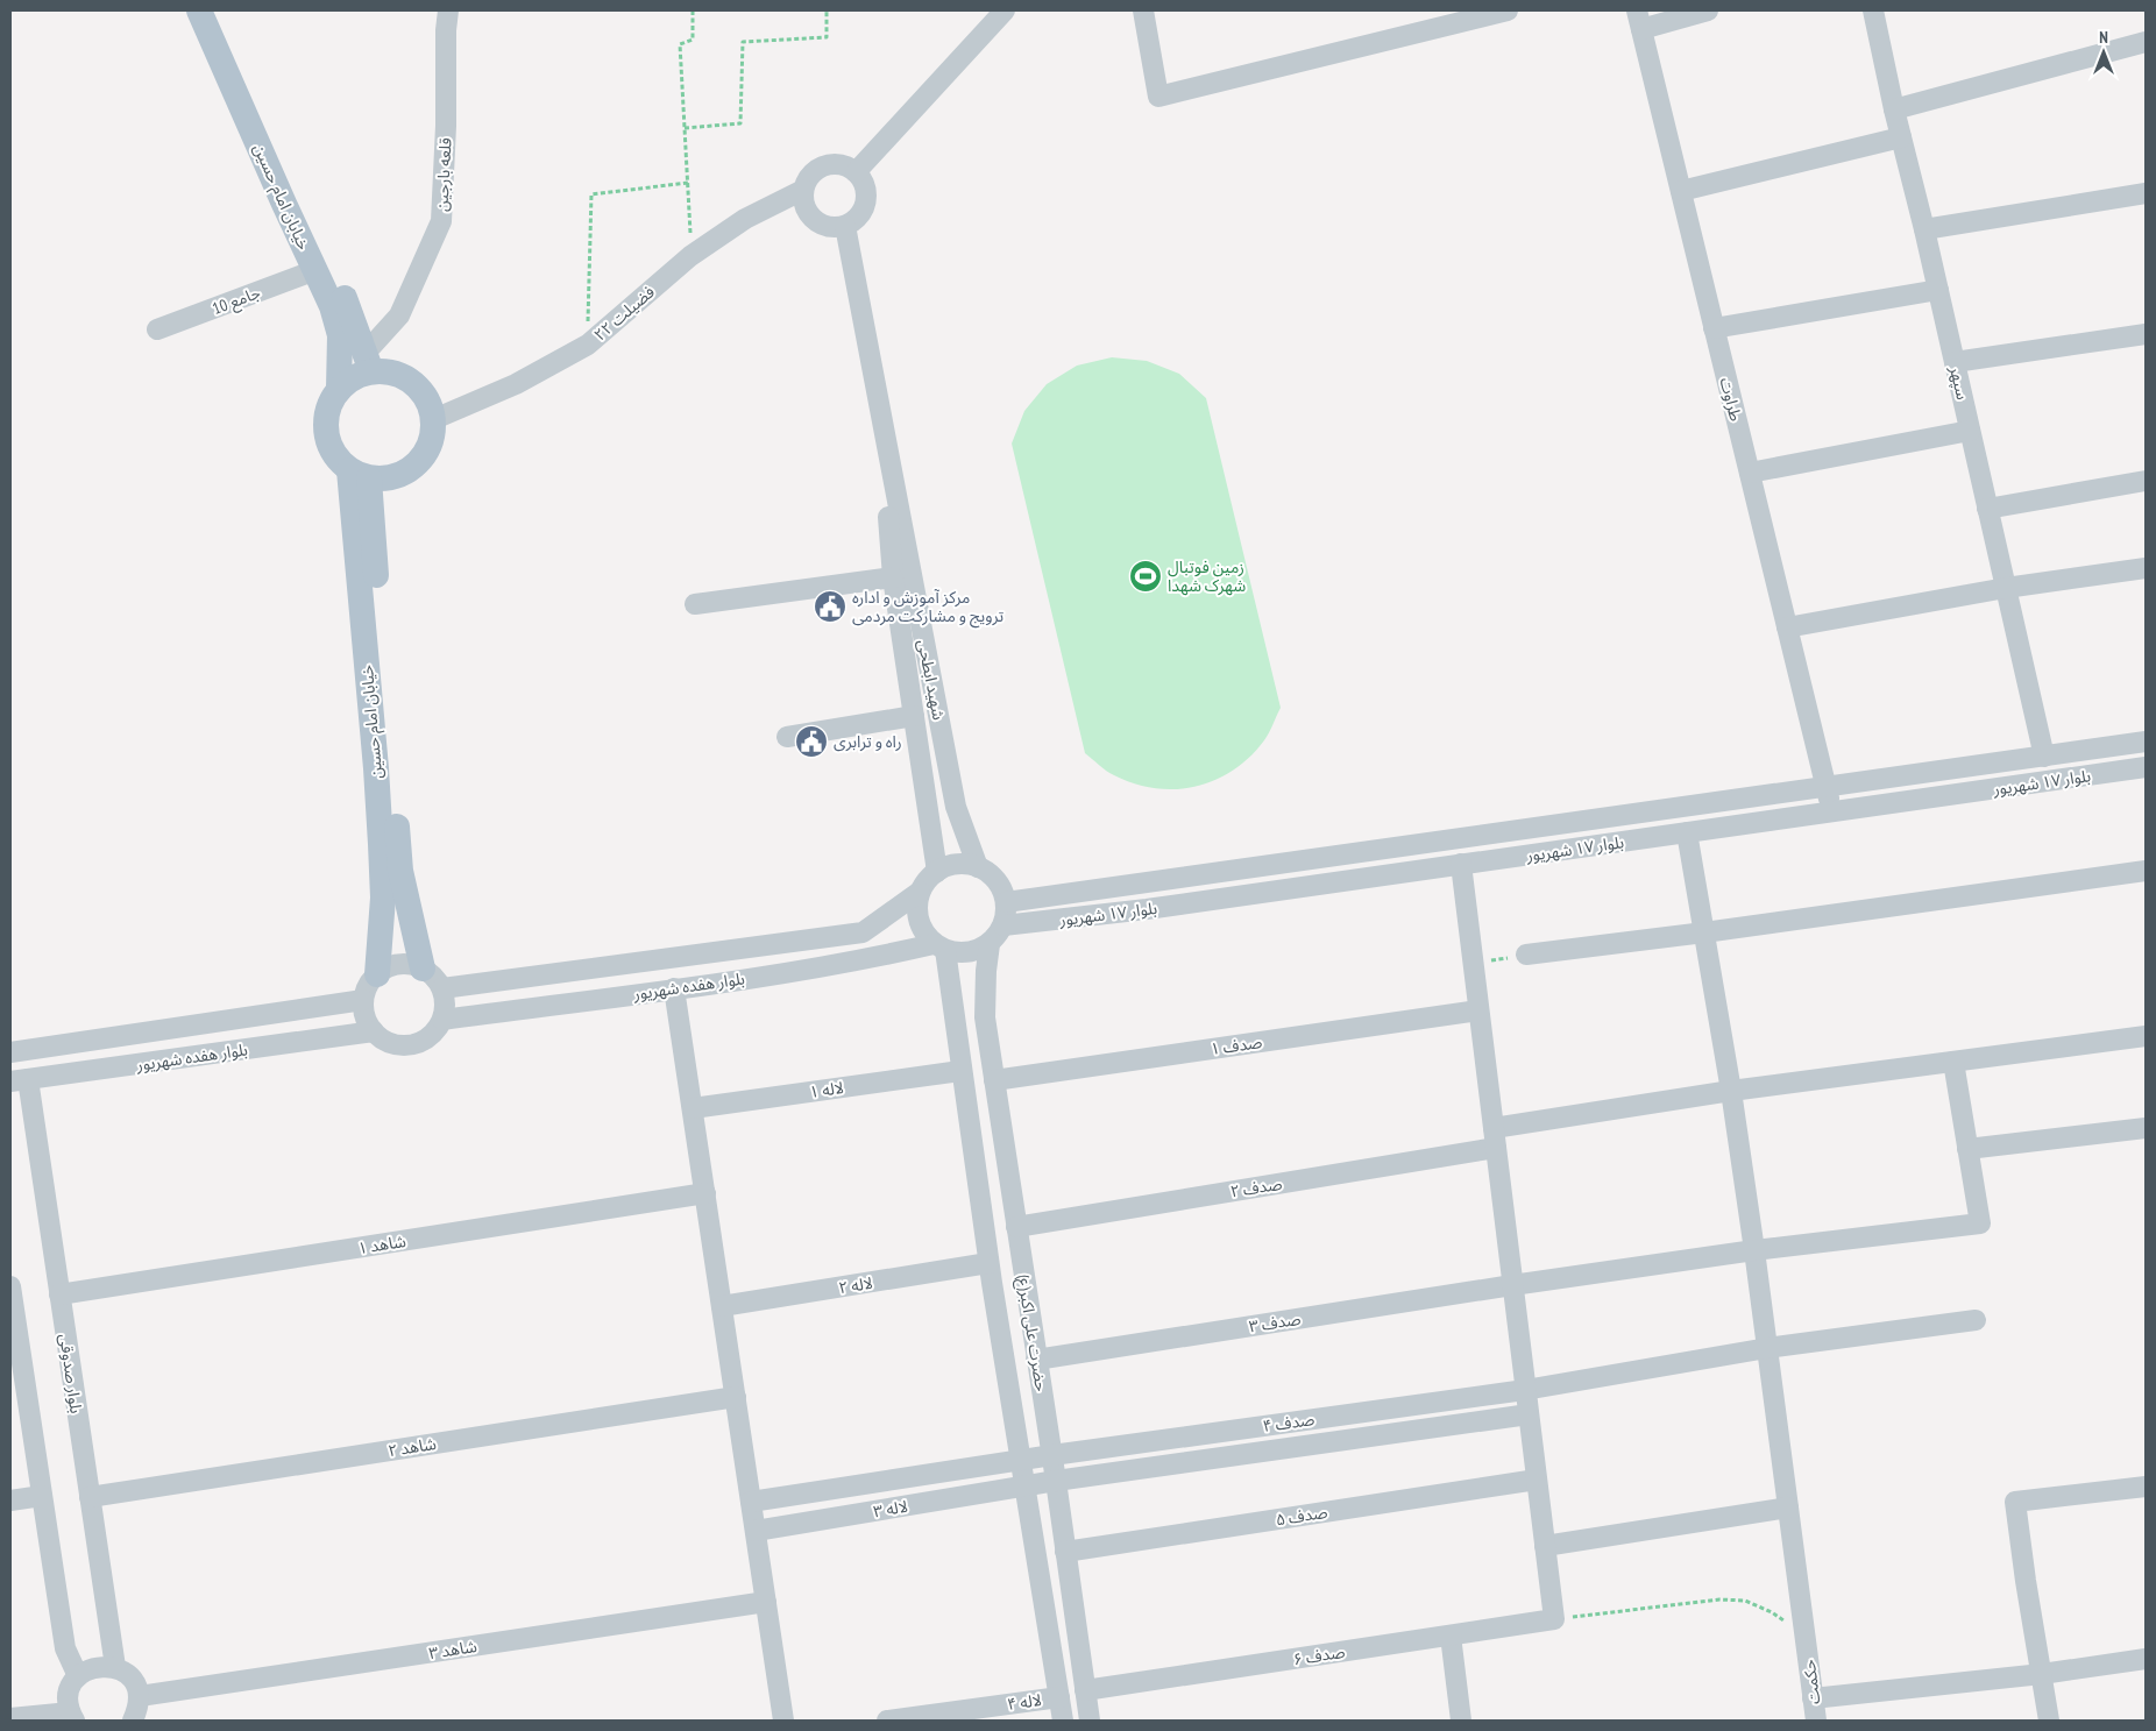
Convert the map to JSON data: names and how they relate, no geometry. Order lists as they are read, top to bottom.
{
  "streets": {
    "main road": ["خیابان امام حسین"],
    "street": [
      "قلعه بارجین",
      "جامع 10",
      "فضیلت ۲۲",
      "سپهر",
      "طراوت",
      "شهید ابطحی",
      "بلوار ۱۷ شهریور",
      "بلوار هفده شهریور",
      "صدف ۱",
      "لاله ۱",
      "صدف ۲",
      "شاهد ۱",
      "لاله ۲",
      "صدف ۳",
      "حضرت علی اکبر(ع)",
      "بلوار صدوقی",
      "صدف ۴",
      "شاهد ۲",
      "لاله ۳",
      "صدف ۵",
      "شاهد ۳",
      "صدف ۶",
      "حکمت",
      "لاله ۴"
    ]
  },
  "crossings": [
    ["قلعه بارجین", "خیابان امام حسین"],
    ["قلعه بارجین", "فضیلت ۲۲"],
    ["خیابان امام حسین", "جامع 10"],
    ["خیابان امام حسین", "فضیلت ۲۲"],
    ["خیابان امام حسین", "بلوار هفده شهریور"],
    ["فضیلت ۲۲", "شهید ابطحی"],
    ["سپهر", "بلوار ۱۷ شهریور"],
    ["طراوت", "بلوار ۱۷ شهریور"],
    ["شهید ابطحی", "بلوار ۱۷ شهریور"],
    ["شهید ابطحی", "بلوار هفده شهریور"],
    ["شهید ابطحی", "حضرت علی اکبر(ع)"],
    ["بلوار ۱۷ شهریور", "بلوار هفده شهریور"],
    ["بلوار ۱۷ شهریور", "حضرت علی اکبر(ع)"],
    ["بلوار ۱۷ شهریور", "حکمت"],
    ["بلوار هفده شهریور", "حضرت علی اکبر(ع)"],
    ["بلوار هفده شهریور", "بلوار صدوقی"],
    ["صدف ۱", "حضرت علی اکبر(ع)"],
    ["لاله ۱", "حضرت علی اکبر(ع)"],
    ["صدف ۲", "حضرت علی اکبر(ع)"],
    ["صدف ۲", "حکمت"],
    ["شاهد ۱", "بلوار صدوقی"],
    ["لاله ۲", "حضرت علی اکبر(ع)"],
    ["صدف ۳", "حضرت علی اکبر(ع)"],
    ["صدف ۳", "حکمت"],
    ["حضرت علی اکبر(ع)", "صدف ۴"],
    ["حضرت علی اکبر(ع)", "لاله ۳"],
    ["حضرت علی اکبر(ع)", "صدف ۵"],
    ["حضرت علی اکبر(ع)", "صدف ۶"],
    ["حضرت علی اکبر(ع)", "لاله ۴"],
    ["بلوار صدوقی", "شاهد ۲"],
    ["صدف ۴", "لاله ۳"],
    ["صدف ۴", "حکمت"]
  ],
  "places": {
    "sports": ["زمین فوتبال شهرک شهدا"],
    "public building": ["مرکز آموزش و اداره ترویج و مشارکت مردمی", "راه و ترابری"]
  },
  "north": "top"
}
